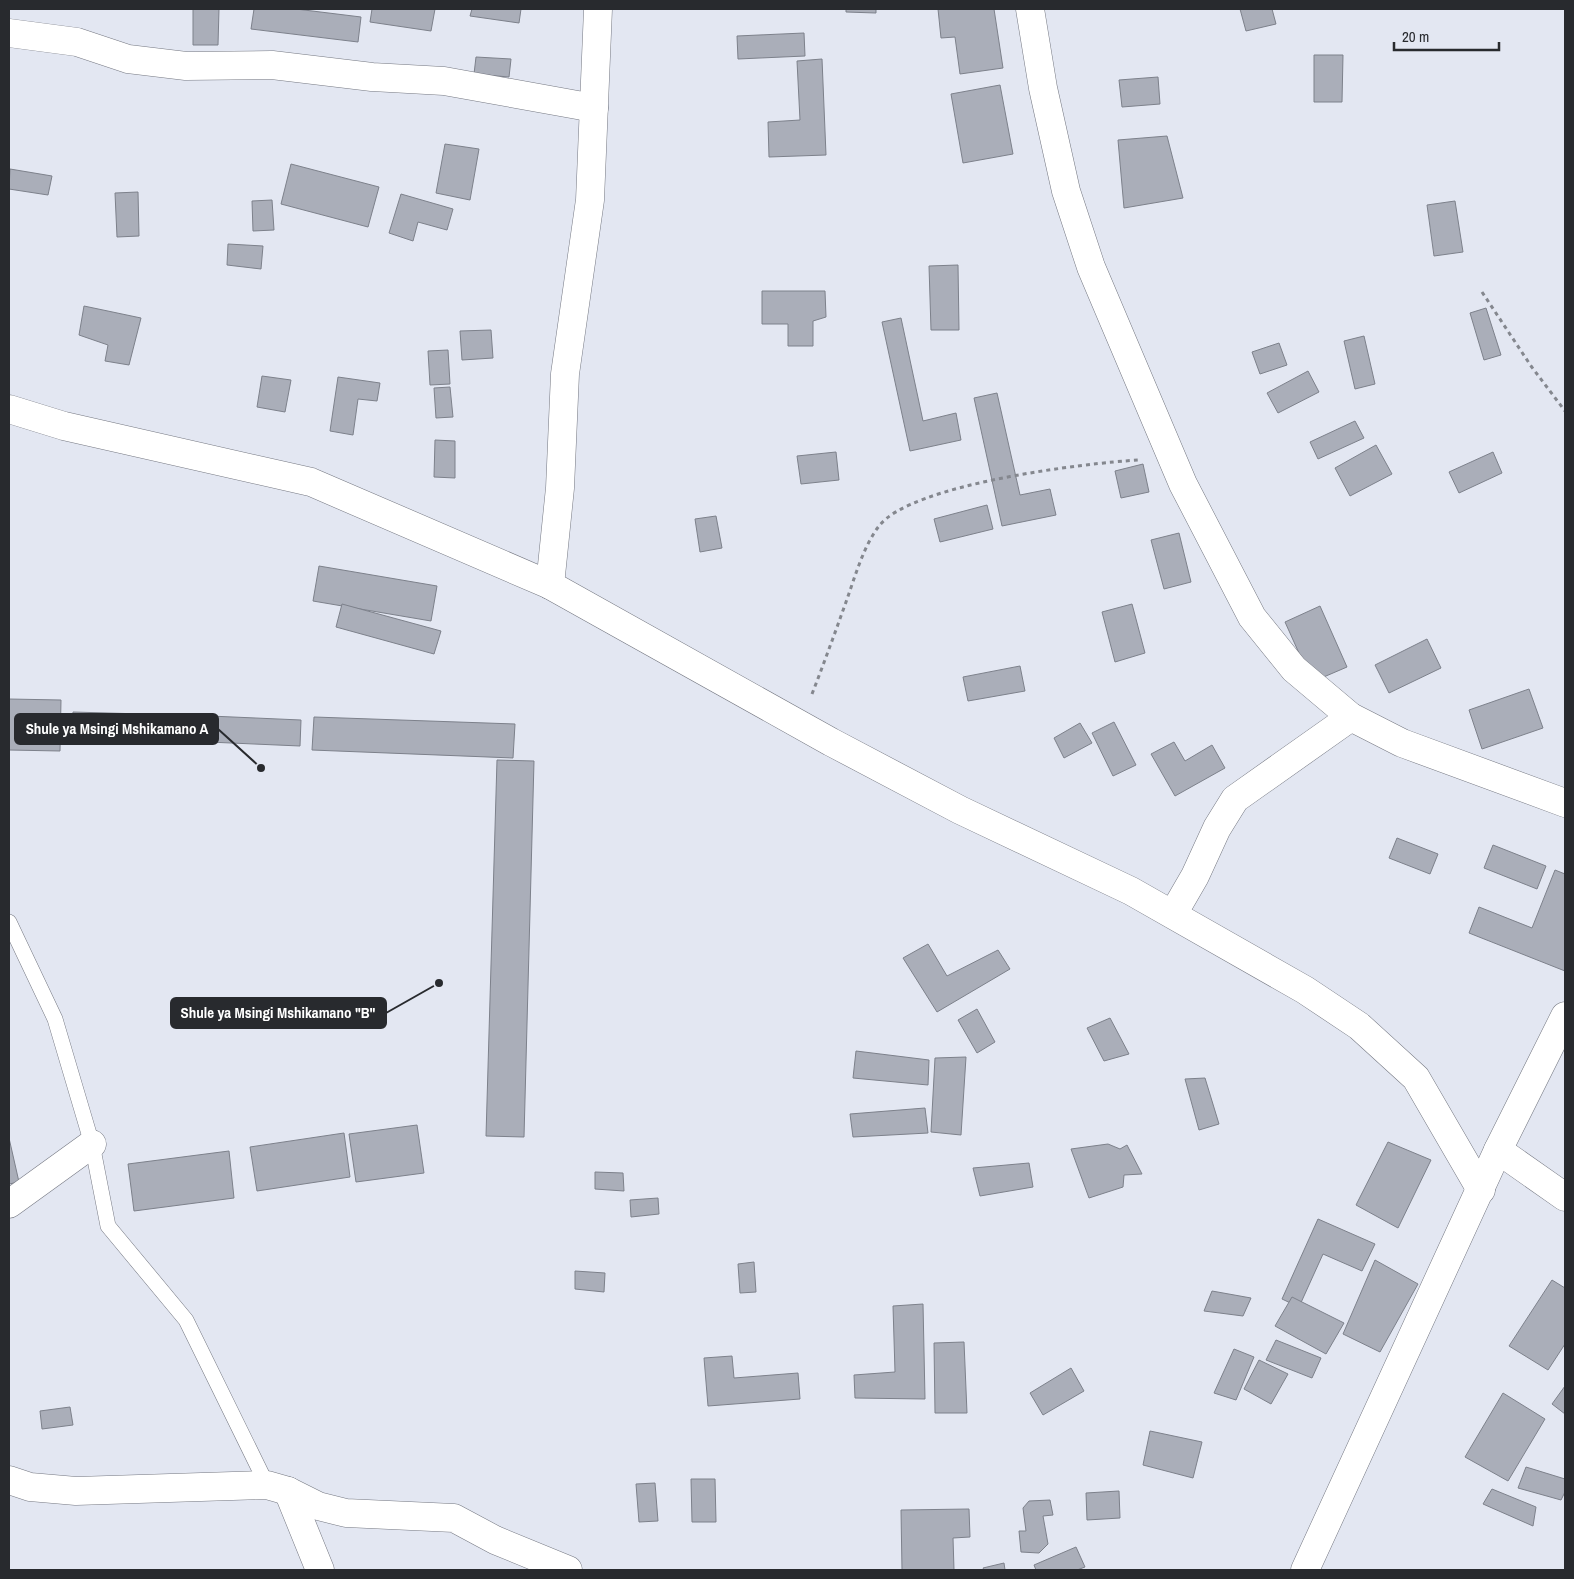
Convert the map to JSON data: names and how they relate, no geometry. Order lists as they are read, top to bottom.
{
  "places": ["Shule ya Msingi Mshikamano A", "Shule ya Msingi Mshikamano \"B\""],
  "scale_bar": "20 m"
}
